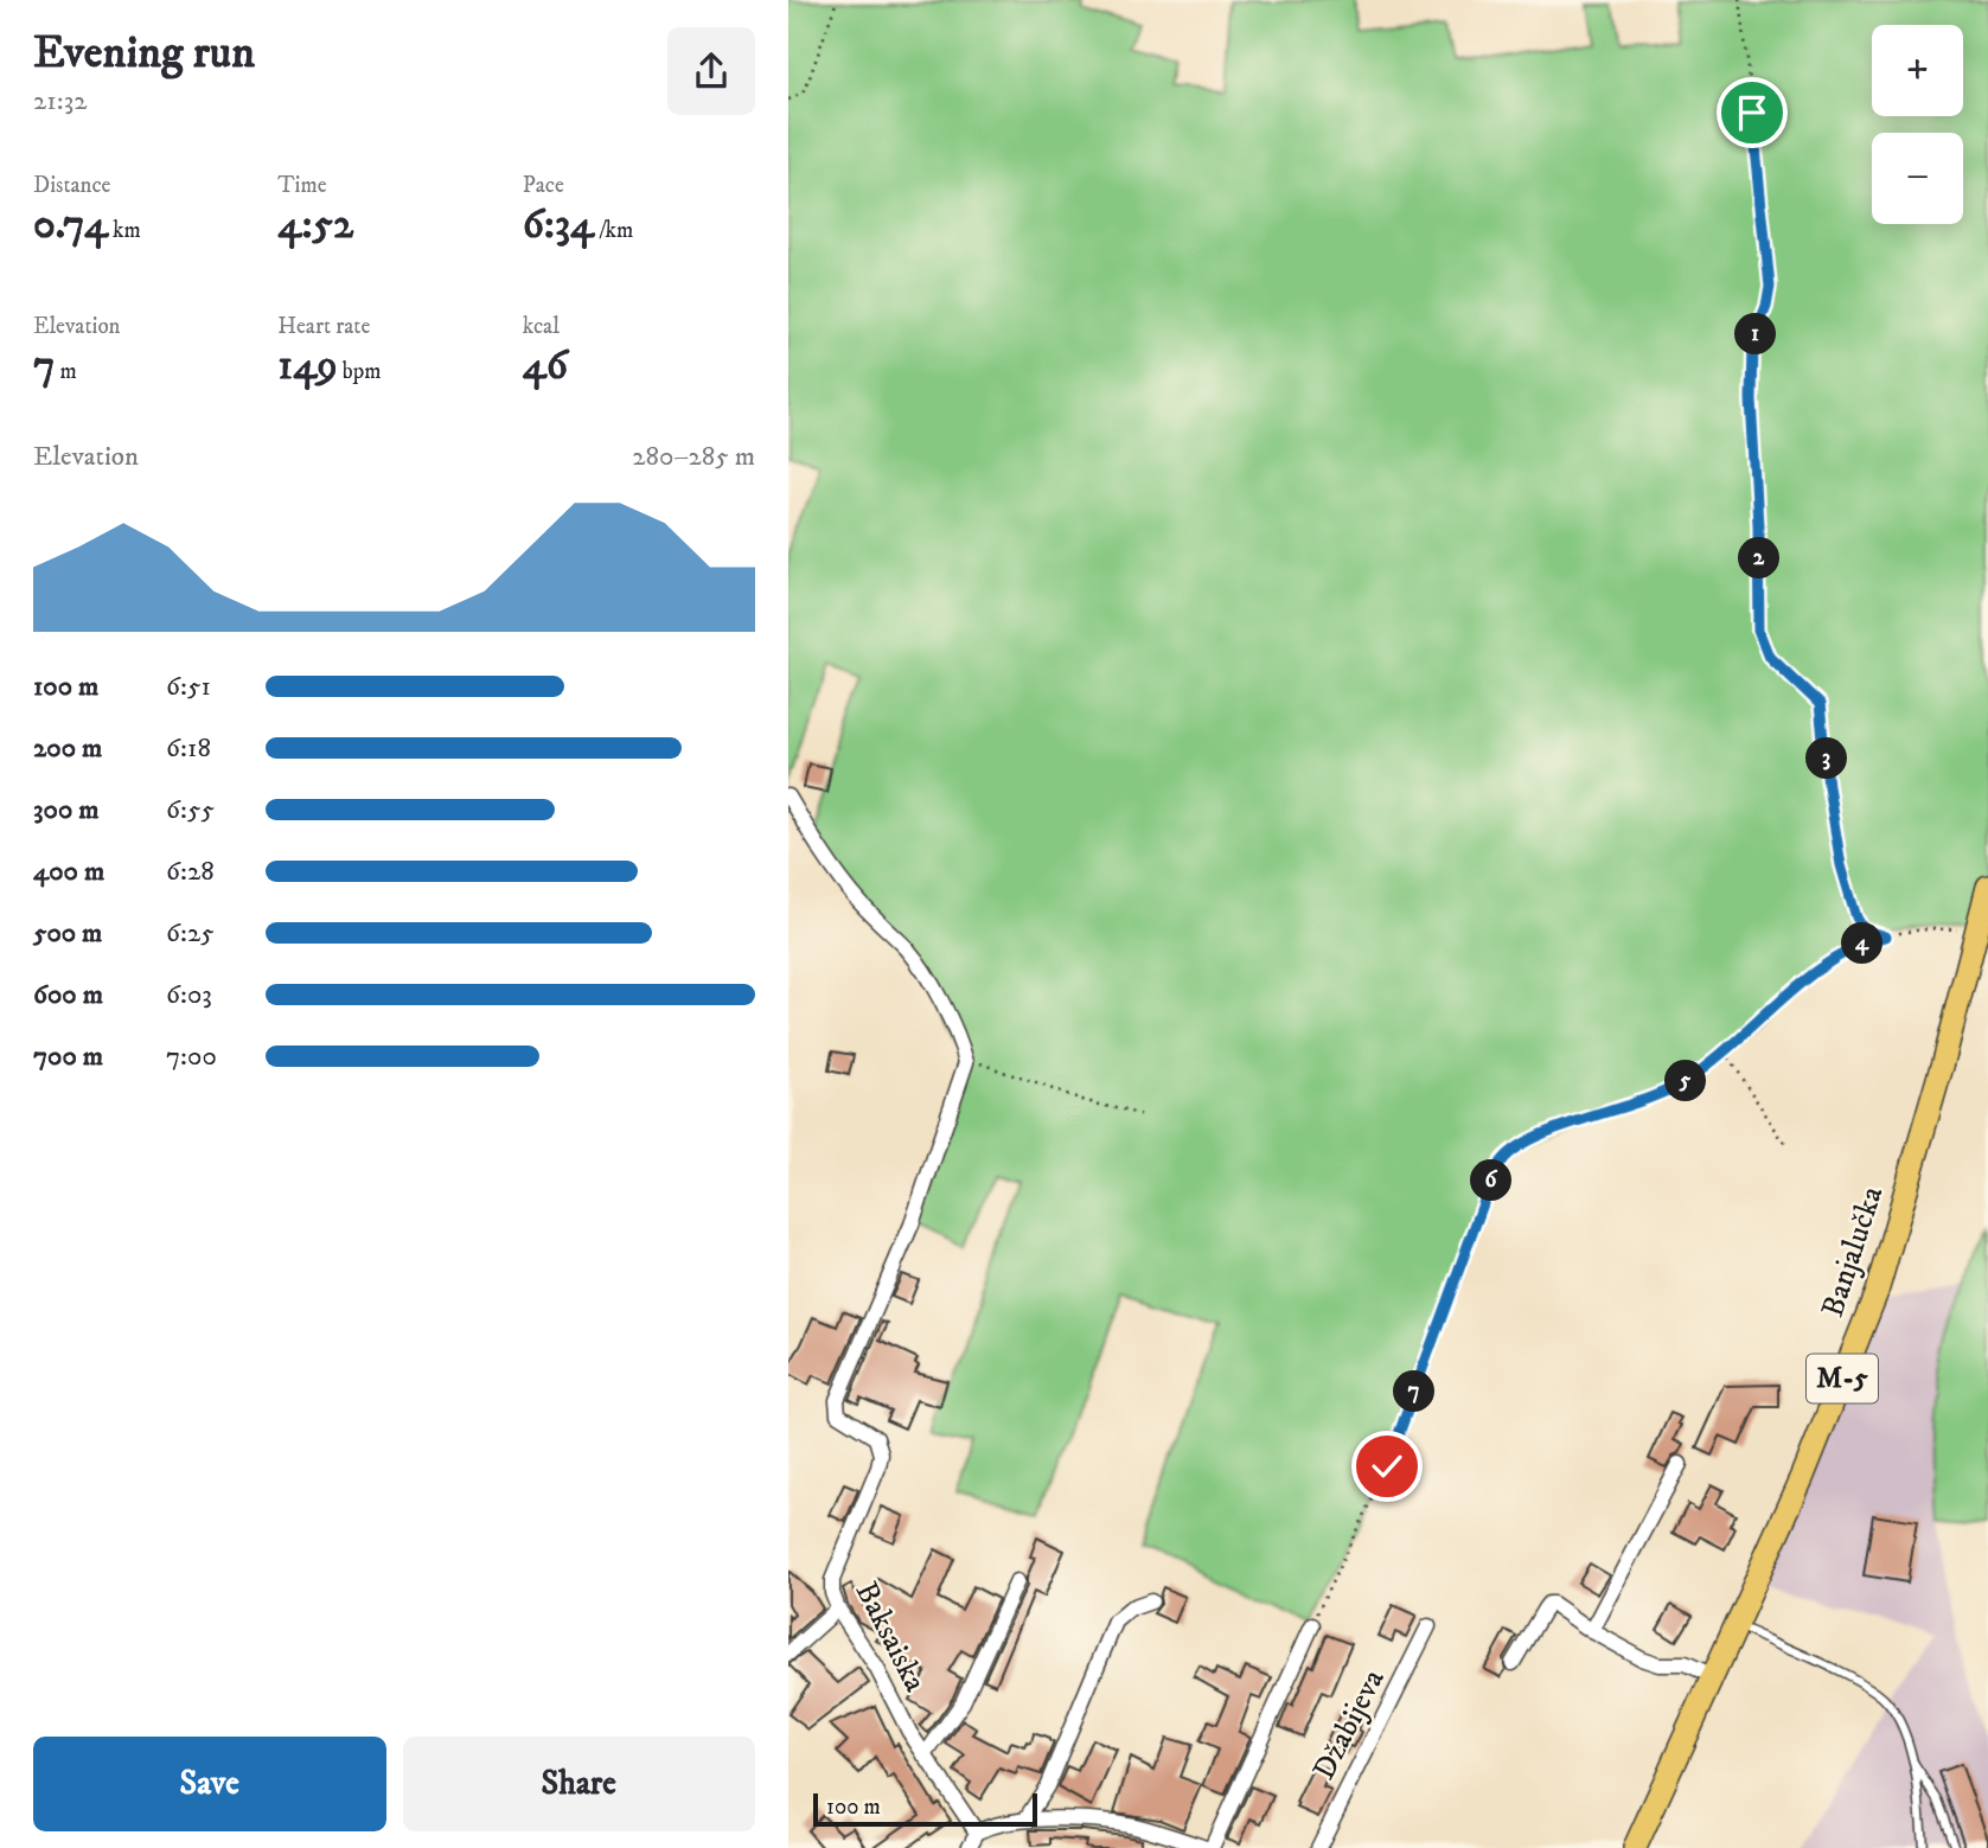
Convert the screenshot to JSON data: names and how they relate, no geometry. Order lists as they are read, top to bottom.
{
  "streets": {
    "main road": ["Banjalučka", "M-5"],
    "street": ["Baksaiska", "Džabijeva"]
  },
  "scale_bar": "100 m",
  "page": {
    "heading": ["Evening run", "21:32"],
    "map_buttons": ["+", "−"],
    "stats": [
      ["Distance", "0.74 km"],
      ["Time", "4:52"],
      ["Pace", "6:34 /km"],
      ["Elevation", "7 m"],
      ["Heart rate", "149 bpm"],
      ["kcal", "46"]
    ],
    "pins": [
      "1",
      "2",
      "3",
      "4",
      "5",
      "6",
      "7"
    ],
    "chart": ["Elevation", "280–285 m"],
    "list": [
      {
        "name": "100 m",
        "note": "6:51"
      },
      {
        "name": "200 m",
        "note": "6:18"
      },
      {
        "name": "300 m",
        "note": "6:55"
      },
      {
        "name": "400 m",
        "note": "6:28"
      },
      {
        "name": "500 m",
        "note": "6:25"
      },
      {
        "name": "600 m",
        "note": "6:03"
      },
      {
        "name": "700 m",
        "note": "7:00"
      }
    ],
    "buttons": ["Save", "Share"],
    "scale": "100 m"
  }
}
